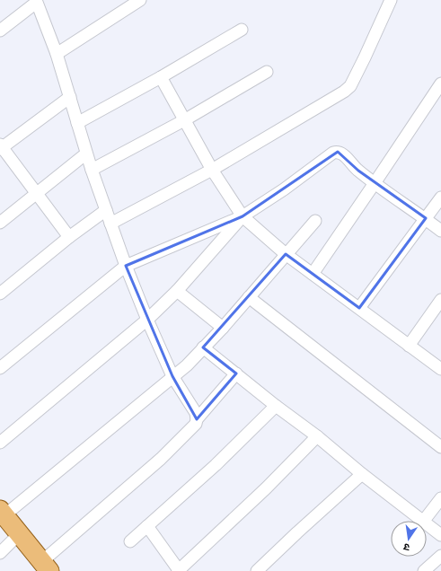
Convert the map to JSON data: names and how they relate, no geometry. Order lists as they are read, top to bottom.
{
  "north": "bottom"
}
